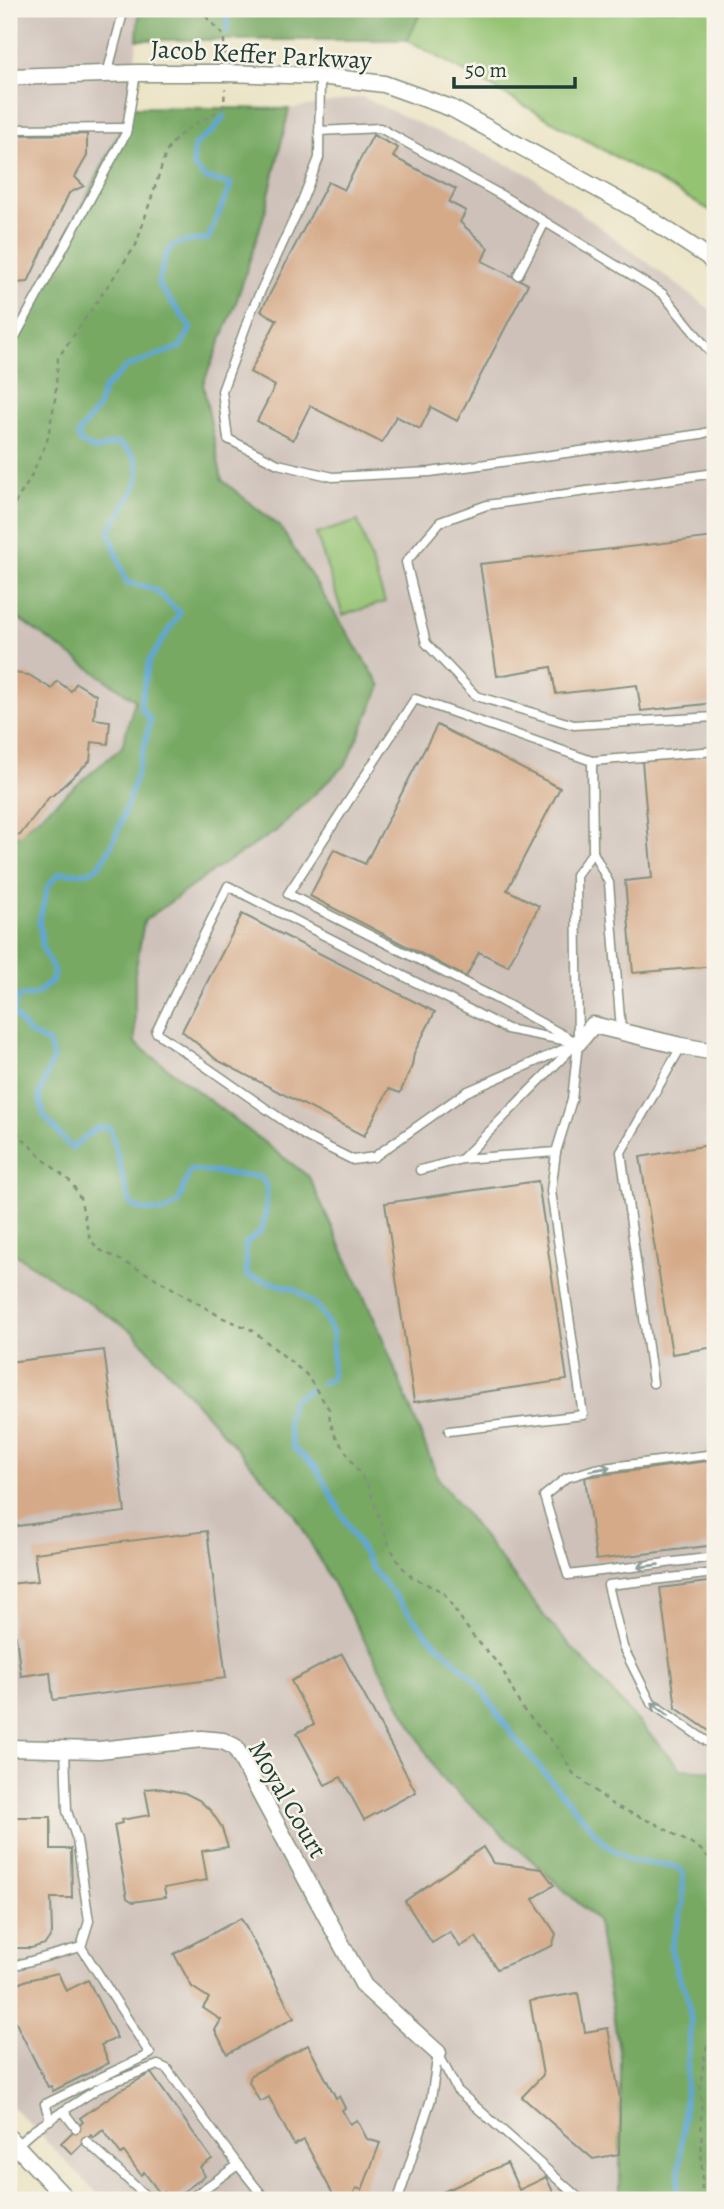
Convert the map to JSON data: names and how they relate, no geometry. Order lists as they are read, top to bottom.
{
  "streets": {
    "street": ["Jacob Keffer Parkway", "Moyal Court"]
  },
  "scale_bar": "50 m"
}
